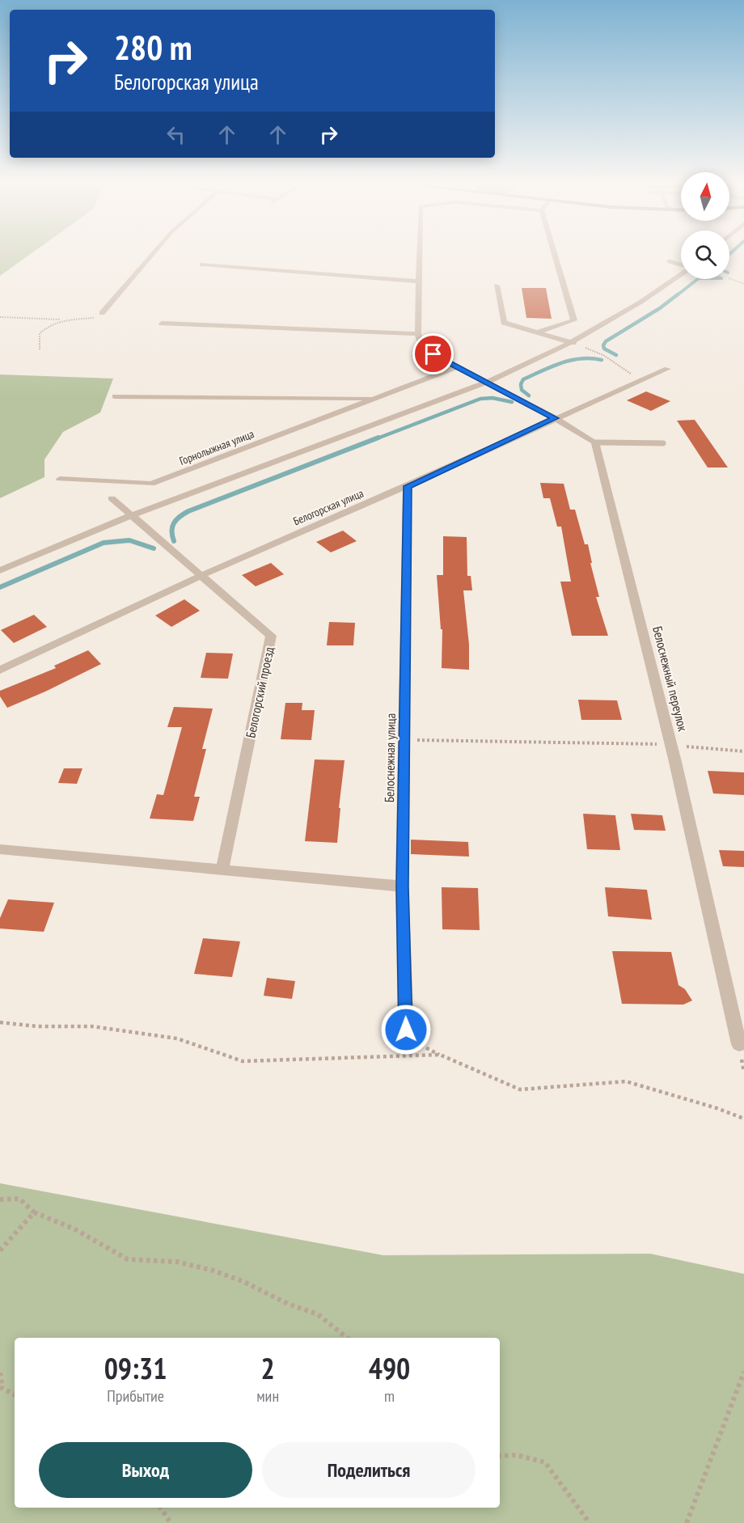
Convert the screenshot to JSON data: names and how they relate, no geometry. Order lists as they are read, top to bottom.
{
  "streets": {
    "street": [
      "Горнолыжная улица",
      "Белогорская улица",
      "Белоснежный переулок",
      "Белогорский проезд",
      "Белоснежная улица"
    ]
  },
  "crossings": [
    ["Белогорская улица", "Белогорский проезд"],
    ["Белогорская улица", "Белоснежная улица"]
  ],
  "north": "top",
  "page": {
    "turn": ["280 m", "Белогорская улица"],
    "eta": [
      "09:31",
      "Прибытие",
      "2",
      "мин",
      "490",
      "m"
    ],
    "buttons": ["Выход", "Поделиться"]
  }
}
